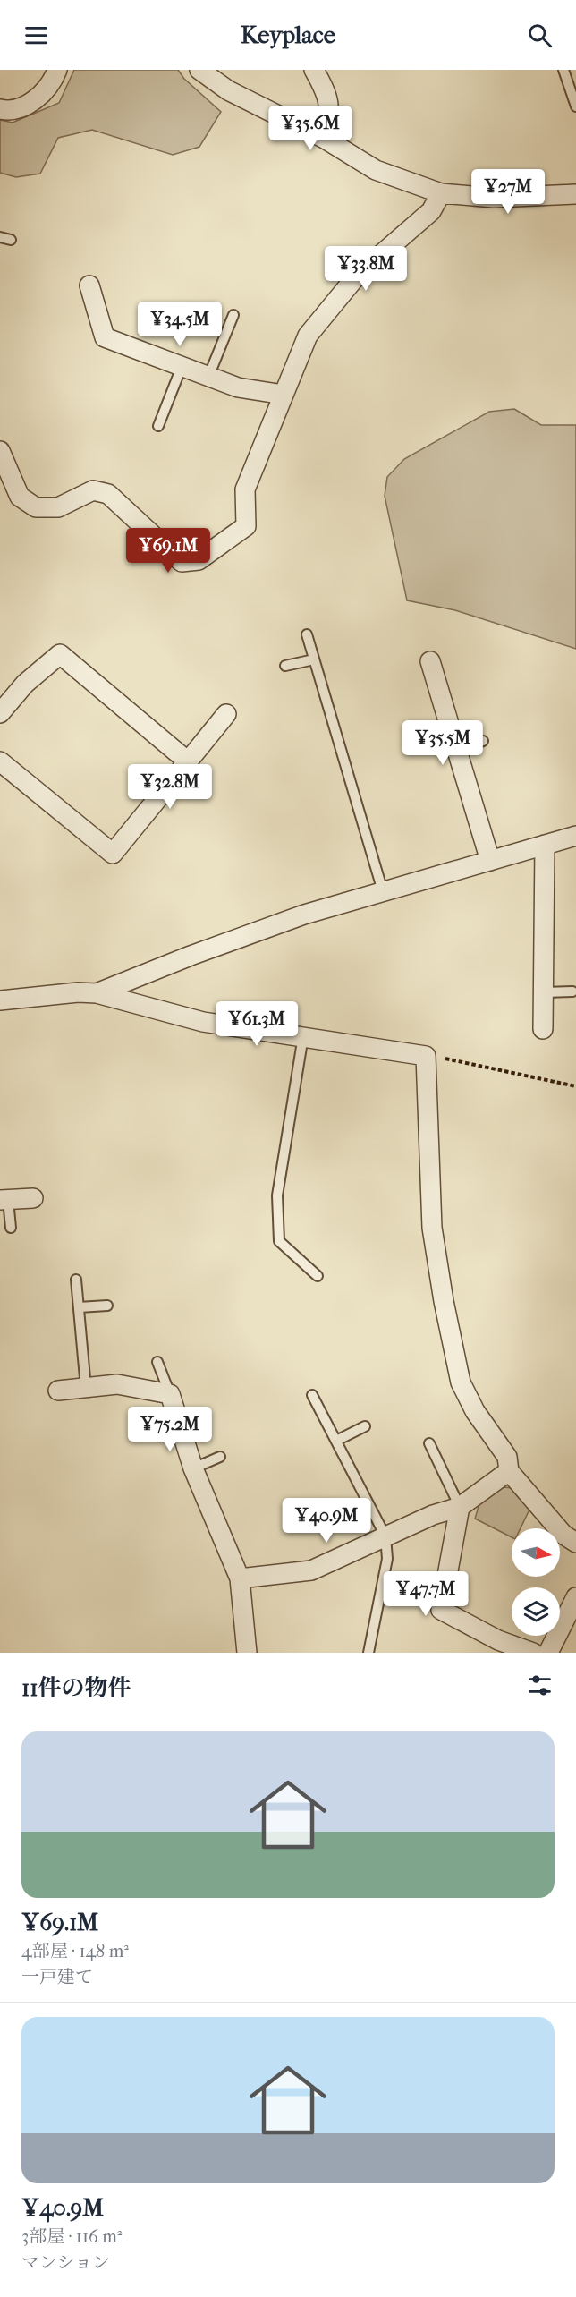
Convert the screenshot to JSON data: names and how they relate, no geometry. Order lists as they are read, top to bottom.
{
  "north": "right",
  "page": {
    "header": "Keyplace",
    "price": [
      "¥35.6M",
      "¥27M",
      "¥33.8M",
      "¥34.5M",
      "¥69.1M",
      "¥35.5M",
      "¥32.8M",
      "¥61.3M",
      "¥75.2M",
      "¥40.9M",
      "¥47.7M"
    ],
    "heading": "11件の物件",
    "list": [
      {
        "name": "¥69.1M",
        "note": "4部屋 · 148 m² · 一戸建て"
      },
      {
        "name": "¥40.9M",
        "note": "3部屋 · 116 m² · マンション"
      }
    ]
  }
}
